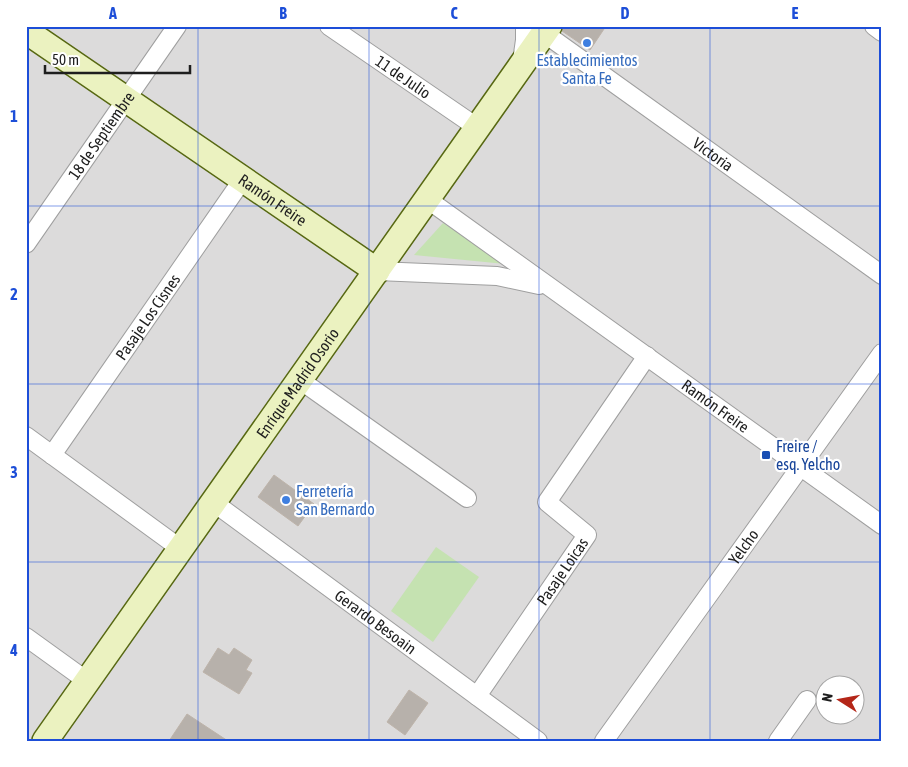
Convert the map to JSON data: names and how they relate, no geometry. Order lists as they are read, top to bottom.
{
  "streets": {
    "street": [
      "11 de Julio",
      "18 de Septiembre",
      "Victoria",
      "Ramón Freire",
      "Pasaje Los Cisnes",
      "Enrique Madrid Osorio",
      "Yelcho",
      "Pasaje Loicas",
      "Gerardo Besoain"
    ]
  },
  "crossings": [
    ["11 de Julio", "Enrique Madrid Osorio"],
    ["18 de Septiembre", "Ramón Freire"],
    ["Victoria", "Enrique Madrid Osorio"],
    ["Ramón Freire", "Pasaje Los Cisnes"],
    ["Ramón Freire", "Enrique Madrid Osorio"],
    ["Ramón Freire", "Yelcho"],
    ["Ramón Freire", "Pasaje Loicas"],
    ["Enrique Madrid Osorio", "Gerardo Besoain"],
    ["Pasaje Loicas", "Gerardo Besoain"]
  ],
  "places": {
    "other": ["Establecimientos Santa Fe", "Ferretería San Bernardo"],
    "transit": ["Freire / esq. Yelcho"]
  },
  "scale_bar": "50 m",
  "north": "left",
  "grid": {
    "columns": [
      "A",
      "B",
      "C",
      "D",
      "E"
    ],
    "rows": [
      "1",
      "2",
      "3",
      "4"
    ]
  }
}
